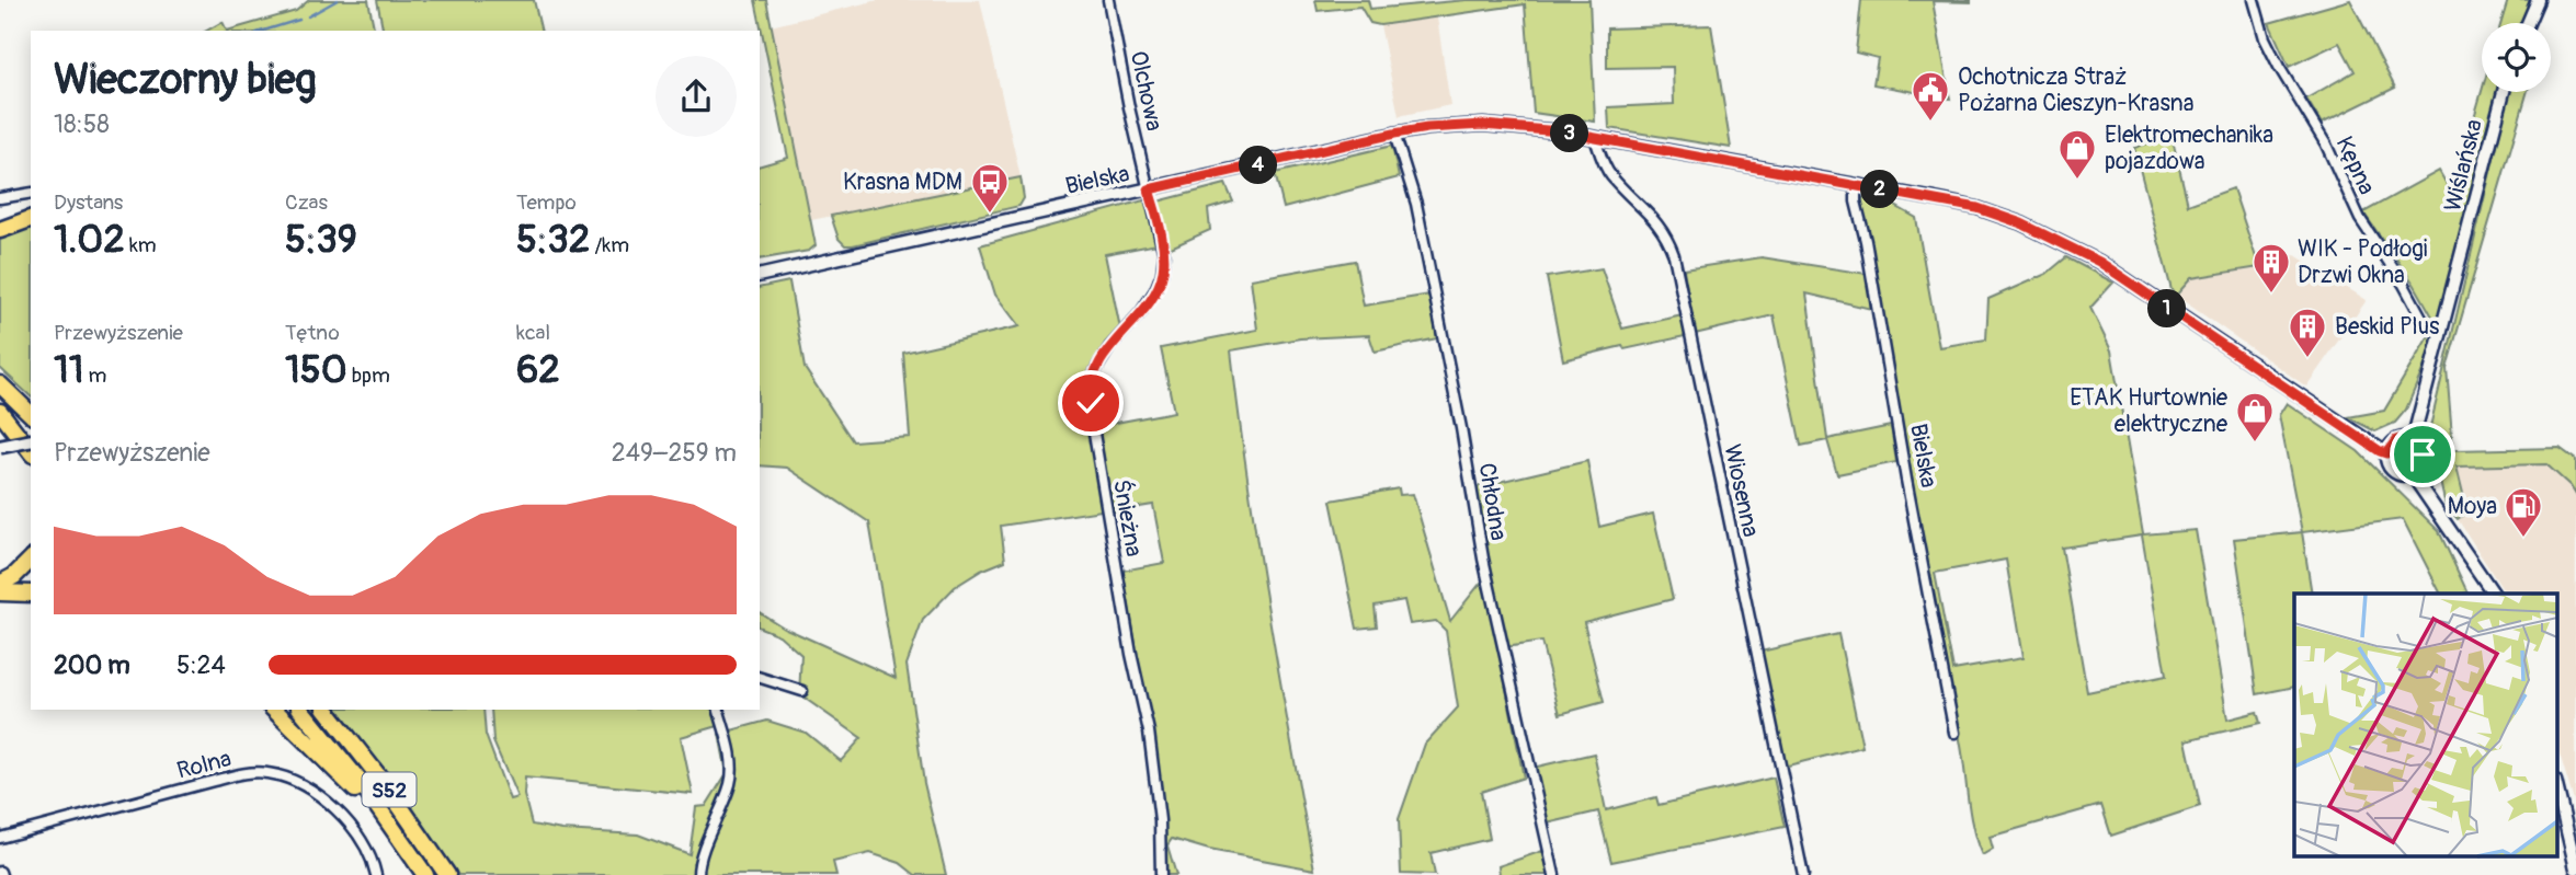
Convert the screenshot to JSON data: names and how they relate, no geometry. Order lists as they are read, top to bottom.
{
  "streets": {
    "highway": ["S52"],
    "street": [
      "Olchowa",
      "Kępna",
      "Wiślańska",
      "Bielska",
      "Wiosenna",
      "Chłodna",
      "Śnieżna",
      "Rolna"
    ]
  },
  "crossings": [
    ["Olchowa", "Bielska"],
    ["Olchowa", "Śnieżna"],
    ["Kępna", "Wiślańska"],
    ["Wiślańska", "Bielska"],
    ["Bielska", "Wiosenna"],
    ["Bielska", "Chłodna"],
    ["Bielska", "Śnieżna"]
  ],
  "places": {
    "public building": ["Ochotnicza Straż Pożarna Cieszyn-Krasna"],
    "shop": ["Elektromechanika pojazdowa", "ETAK Hurtownie elektryczne"],
    "bus stop": ["Krasna MDM"],
    "building": ["WIK - Podłogi Drzwi Okna", "Beskid Plus"],
    "fuel station": ["Moya"]
  },
  "page": {
    "heading": ["Wieczorny bieg", "18:58"],
    "pins": [
      "3",
      "4",
      "2",
      "1"
    ],
    "stats": [
      ["Dystans", "1.02 km"],
      ["Czas", "5:39"],
      ["Tempo", "5:32 /km"],
      ["Przewyższenie", "11 m"],
      ["Tętno", "150 bpm"],
      ["kcal", "62"]
    ],
    "chart": ["Przewyższenie", "249–259 m"],
    "list": [
      {
        "name": "200 m",
        "note": "5:24"
      }
    ]
  }
}
